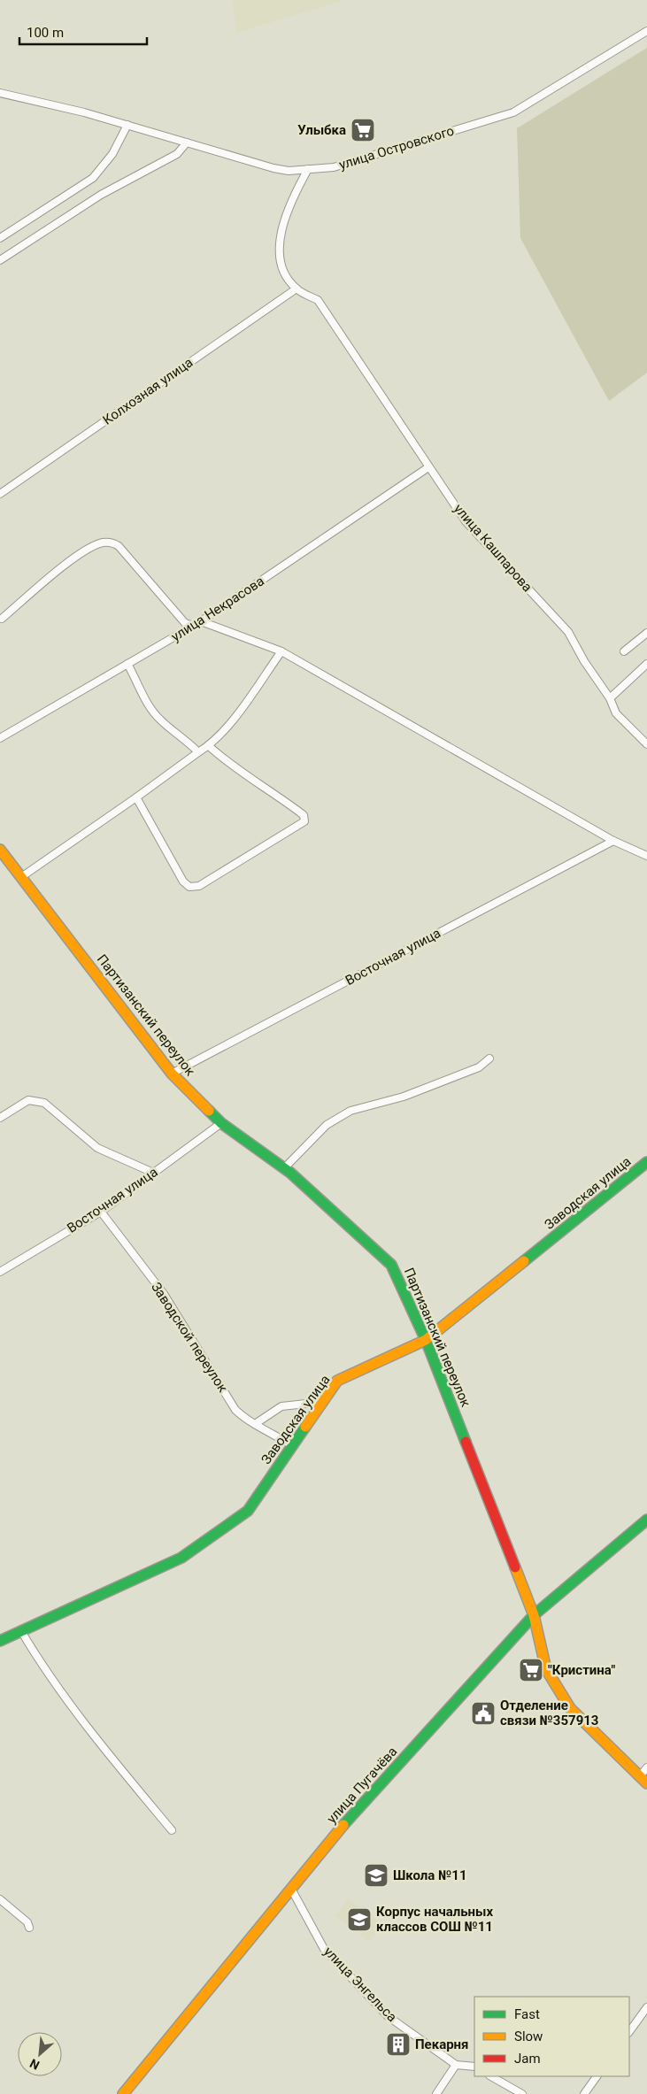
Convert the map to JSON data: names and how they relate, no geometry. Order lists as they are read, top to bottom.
{
  "streets": {
    "street": [
      "улица Островского",
      "Колхозная улица",
      "улица Кашпарова",
      "улица Некрасова",
      "Восточная улица",
      "Партизанский переулок",
      "Заводская улица",
      "Заводской переулок",
      "улица Пугачёва",
      "улица Энгельса"
    ]
  },
  "crossings": [
    ["Колхозная улица", "улица Кашпарова"],
    ["улица Кашпарова", "улица Некрасова"],
    ["Восточная улица", "Партизанский переулок"],
    ["Восточная улица", "Заводской переулок"],
    ["Партизанский переулок", "Заводская улица"],
    ["Партизанский переулок", "улица Пугачёва"],
    ["Заводская улица", "Заводской переулок"],
    ["улица Пугачёва", "улица Энгельса"]
  ],
  "places": {
    "supermarket": ["Улыбка", "\"Кристина\""],
    "public building": ["Отделение связи №357913"],
    "school or university": ["Школа №11", "Корпус начальных классов СОШ №11"],
    "building": ["Пекарня"]
  },
  "legend": ["Fast", "Slow", "Jam"],
  "scale_bar": "100 m",
  "north": "bottom left"
}
